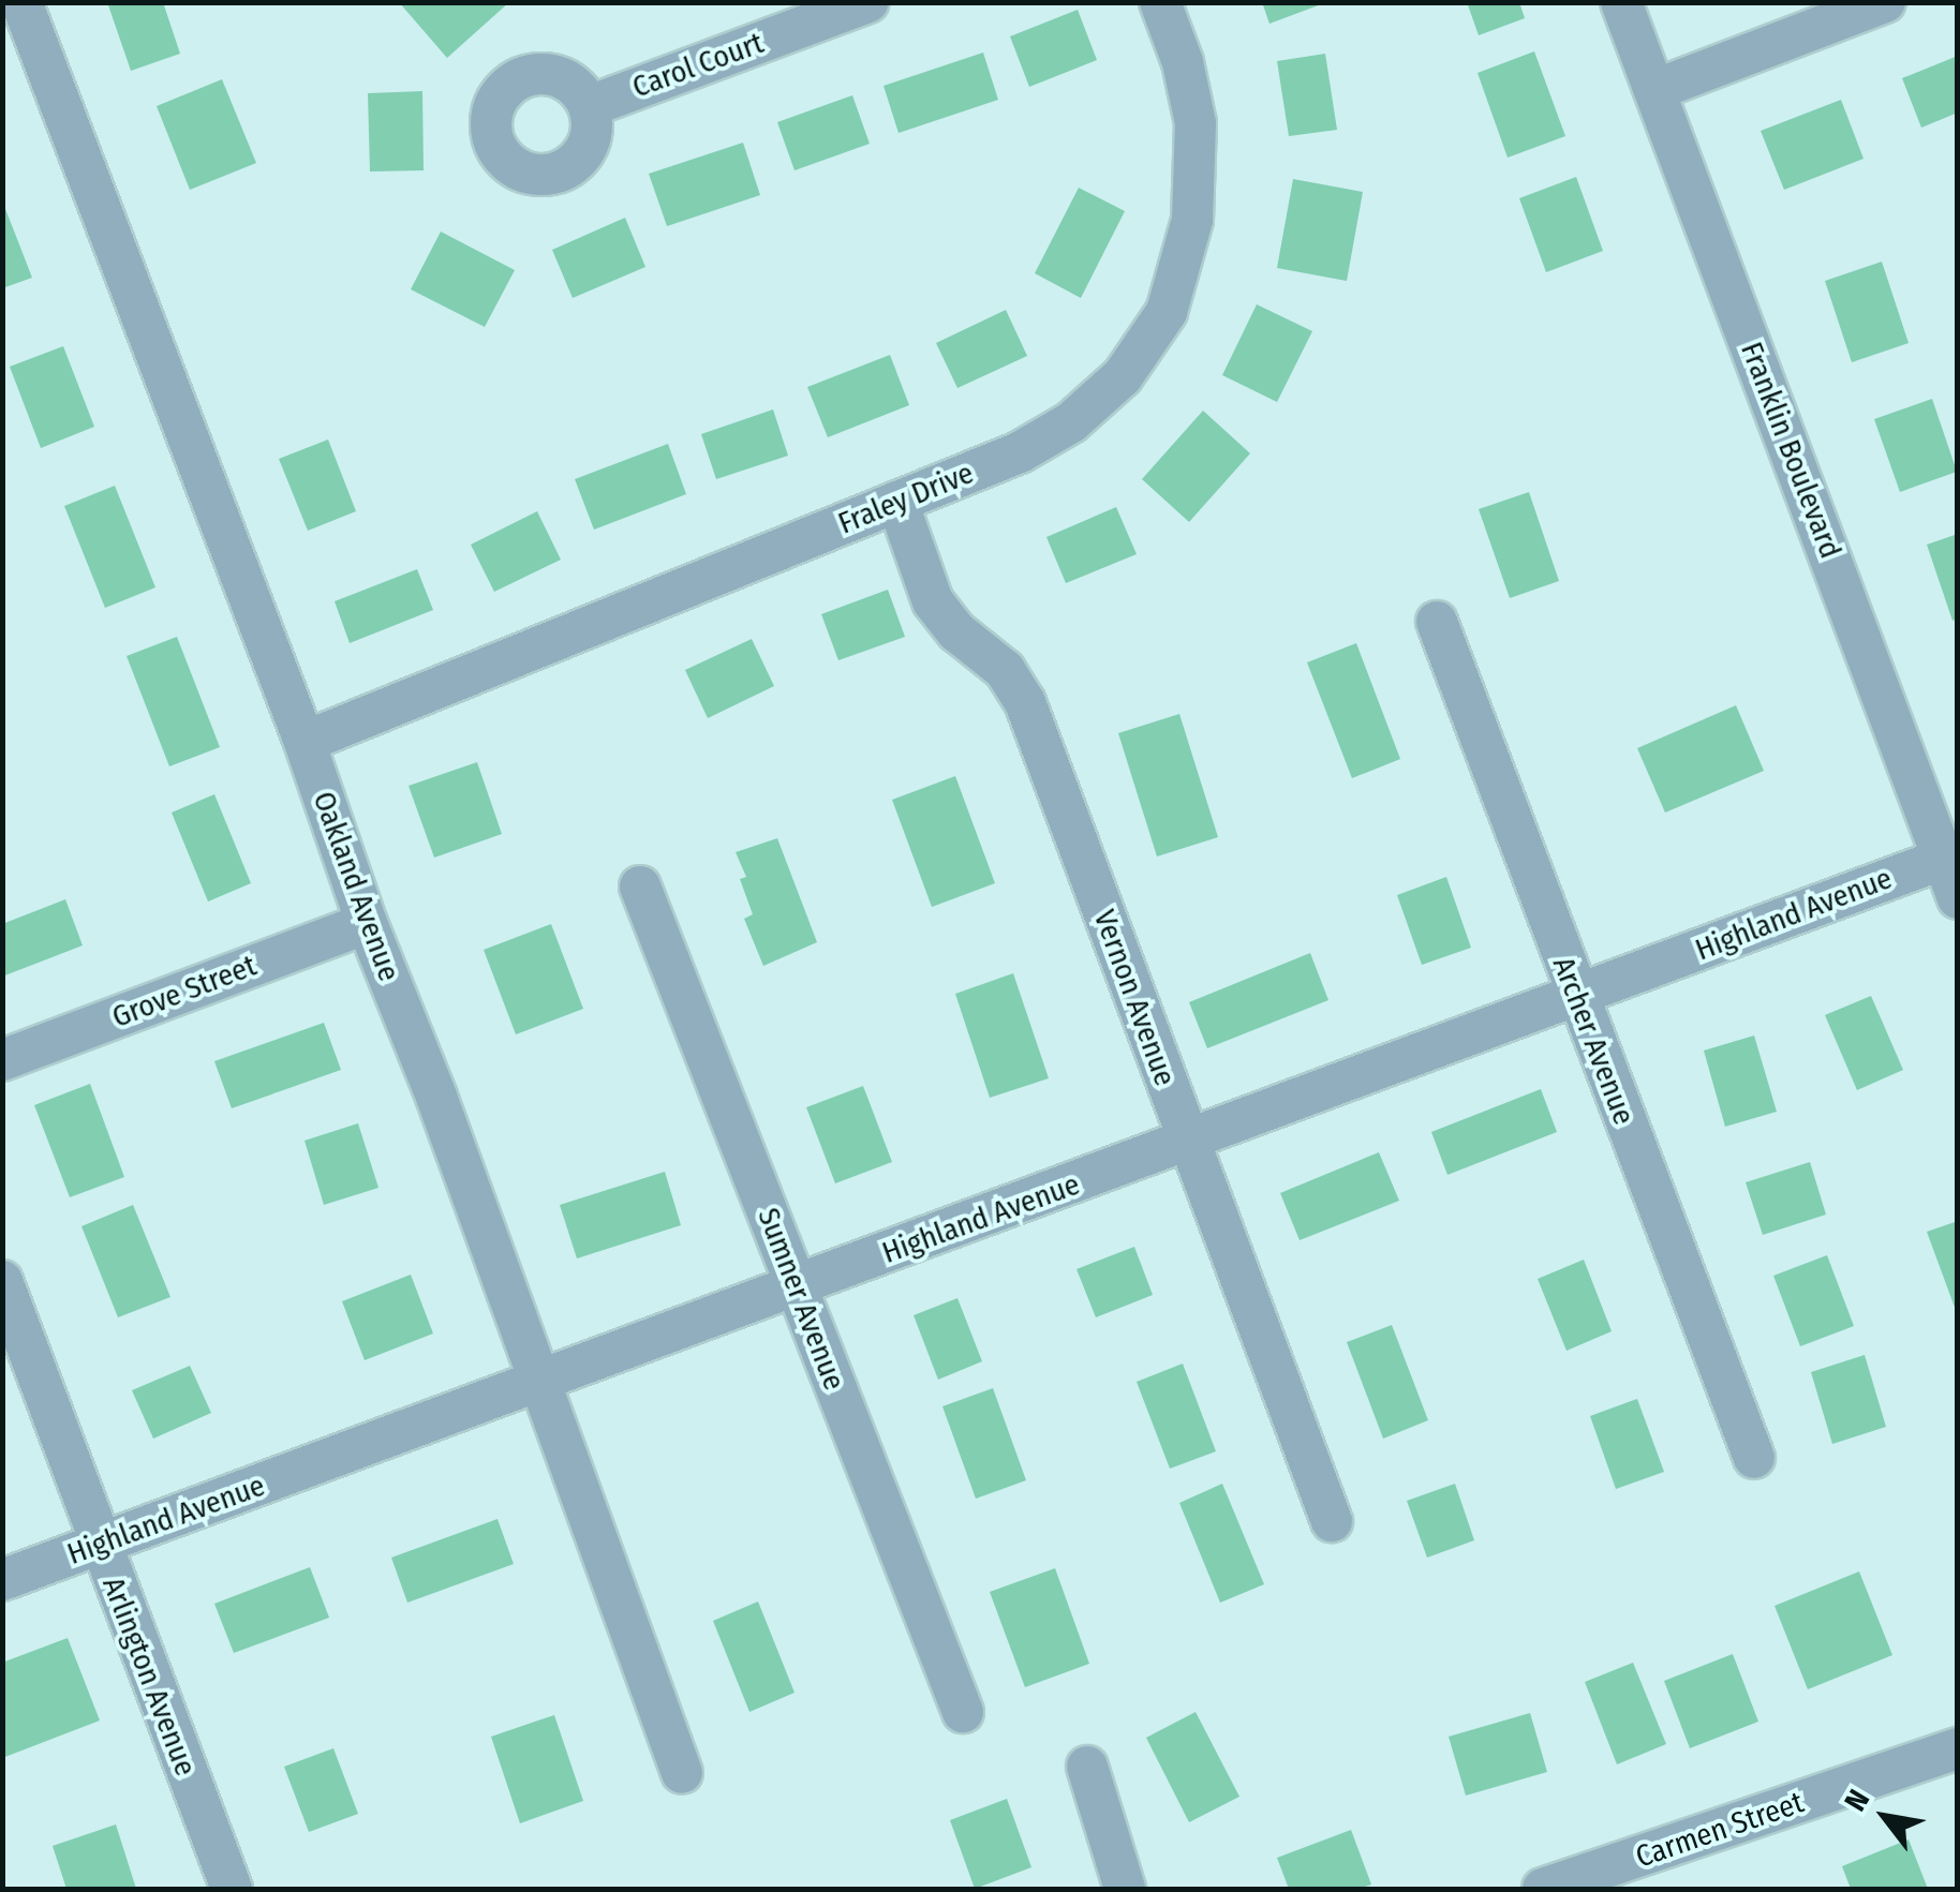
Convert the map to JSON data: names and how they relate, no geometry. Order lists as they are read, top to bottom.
{
  "streets": {
    "street": [
      "Carol Court",
      "Franklin Boulevard",
      "Fraley Drive",
      "Oakland Avenue",
      "Highland Avenue",
      "Grove Street",
      "Vernon Avenue",
      "Archer Avenue",
      "Sumner Avenue",
      "Arlington Avenue",
      "Carmen Street"
    ]
  },
  "crossings": [
    ["Franklin Boulevard", "Highland Avenue"],
    ["Fraley Drive", "Oakland Avenue"],
    ["Fraley Drive", "Vernon Avenue"],
    ["Oakland Avenue", "Highland Avenue"],
    ["Oakland Avenue", "Grove Street"],
    ["Highland Avenue", "Vernon Avenue"],
    ["Highland Avenue", "Archer Avenue"],
    ["Highland Avenue", "Sumner Avenue"],
    ["Highland Avenue", "Arlington Avenue"]
  ],
  "north": "top left"
}
